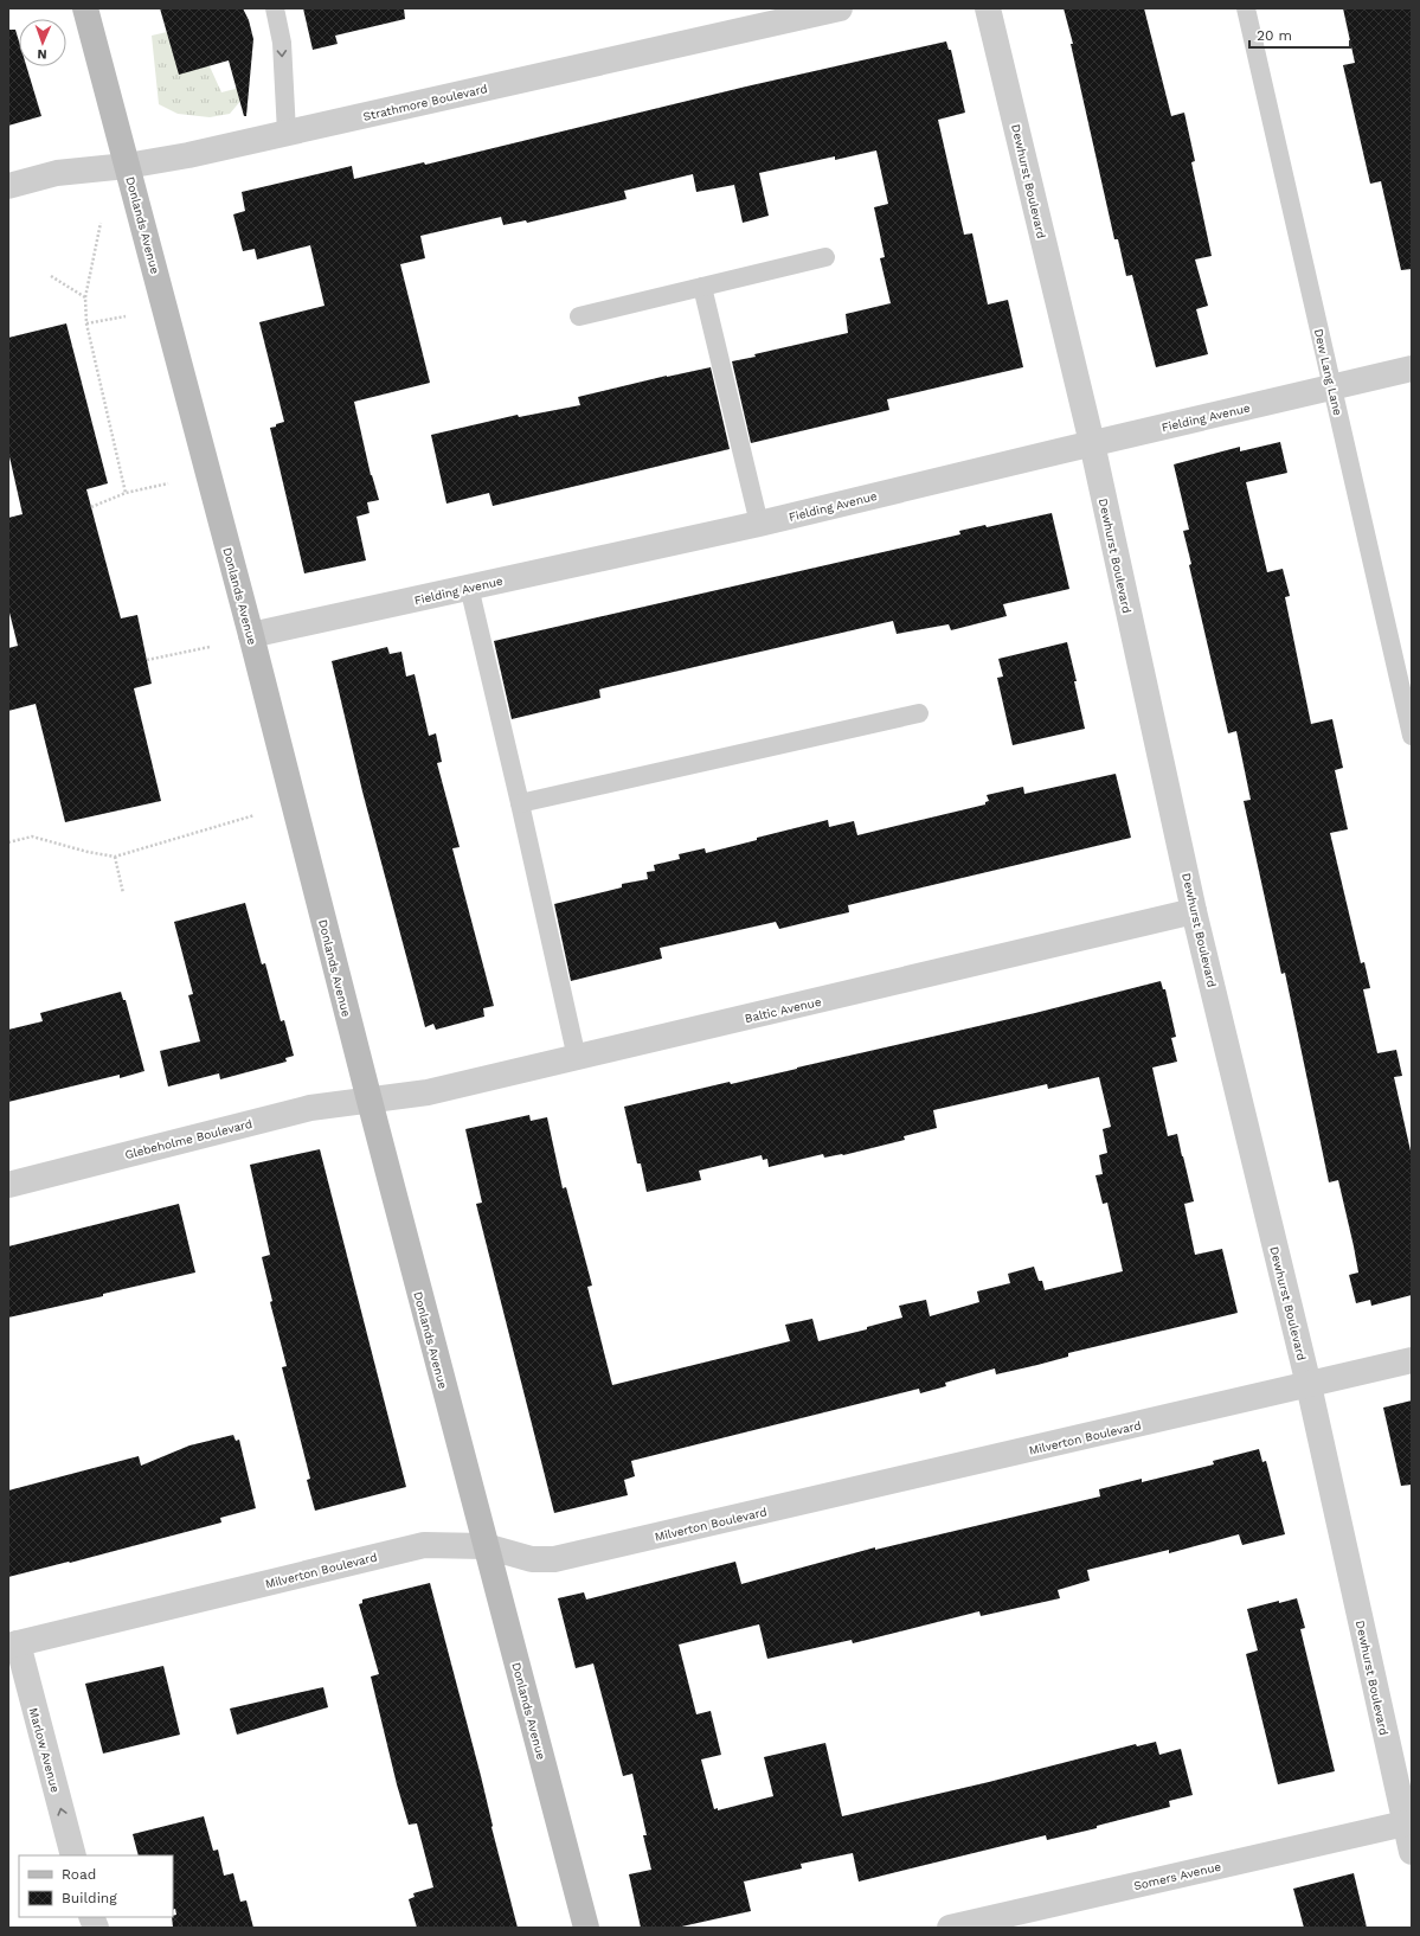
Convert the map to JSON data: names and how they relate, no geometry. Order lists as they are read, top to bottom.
{
  "streets": {
    "street": [
      "Strathmore Boulevard",
      "Dewhurst Boulevard",
      "Donlands Avenue",
      "Fielding Avenue",
      "Baltic Avenue",
      "Glebeholme Boulevard",
      "Milverton Boulevard",
      "Marlow Avenue",
      "Somers Avenue"
    ],
    "lane": ["Dew Lang Lane"]
  },
  "crossings": [
    ["Strathmore Boulevard", "Donlands Avenue"],
    ["Dewhurst Boulevard", "Fielding Avenue"],
    ["Dewhurst Boulevard", "Baltic Avenue"],
    ["Dewhurst Boulevard", "Milverton Boulevard"],
    ["Dewhurst Boulevard", "Somers Avenue"],
    ["Donlands Avenue", "Fielding Avenue"],
    ["Donlands Avenue", "Baltic Avenue"],
    ["Donlands Avenue", "Glebeholme Boulevard"],
    ["Donlands Avenue", "Milverton Boulevard"],
    ["Dew Lang Lane", "Fielding Avenue"],
    ["Baltic Avenue", "Glebeholme Boulevard"],
    ["Milverton Boulevard", "Marlow Avenue"]
  ],
  "one_way": ["Marlow Avenue"],
  "legend": ["Road", "Building"],
  "scale_bar": "20 m",
  "north": "bottom"
}
